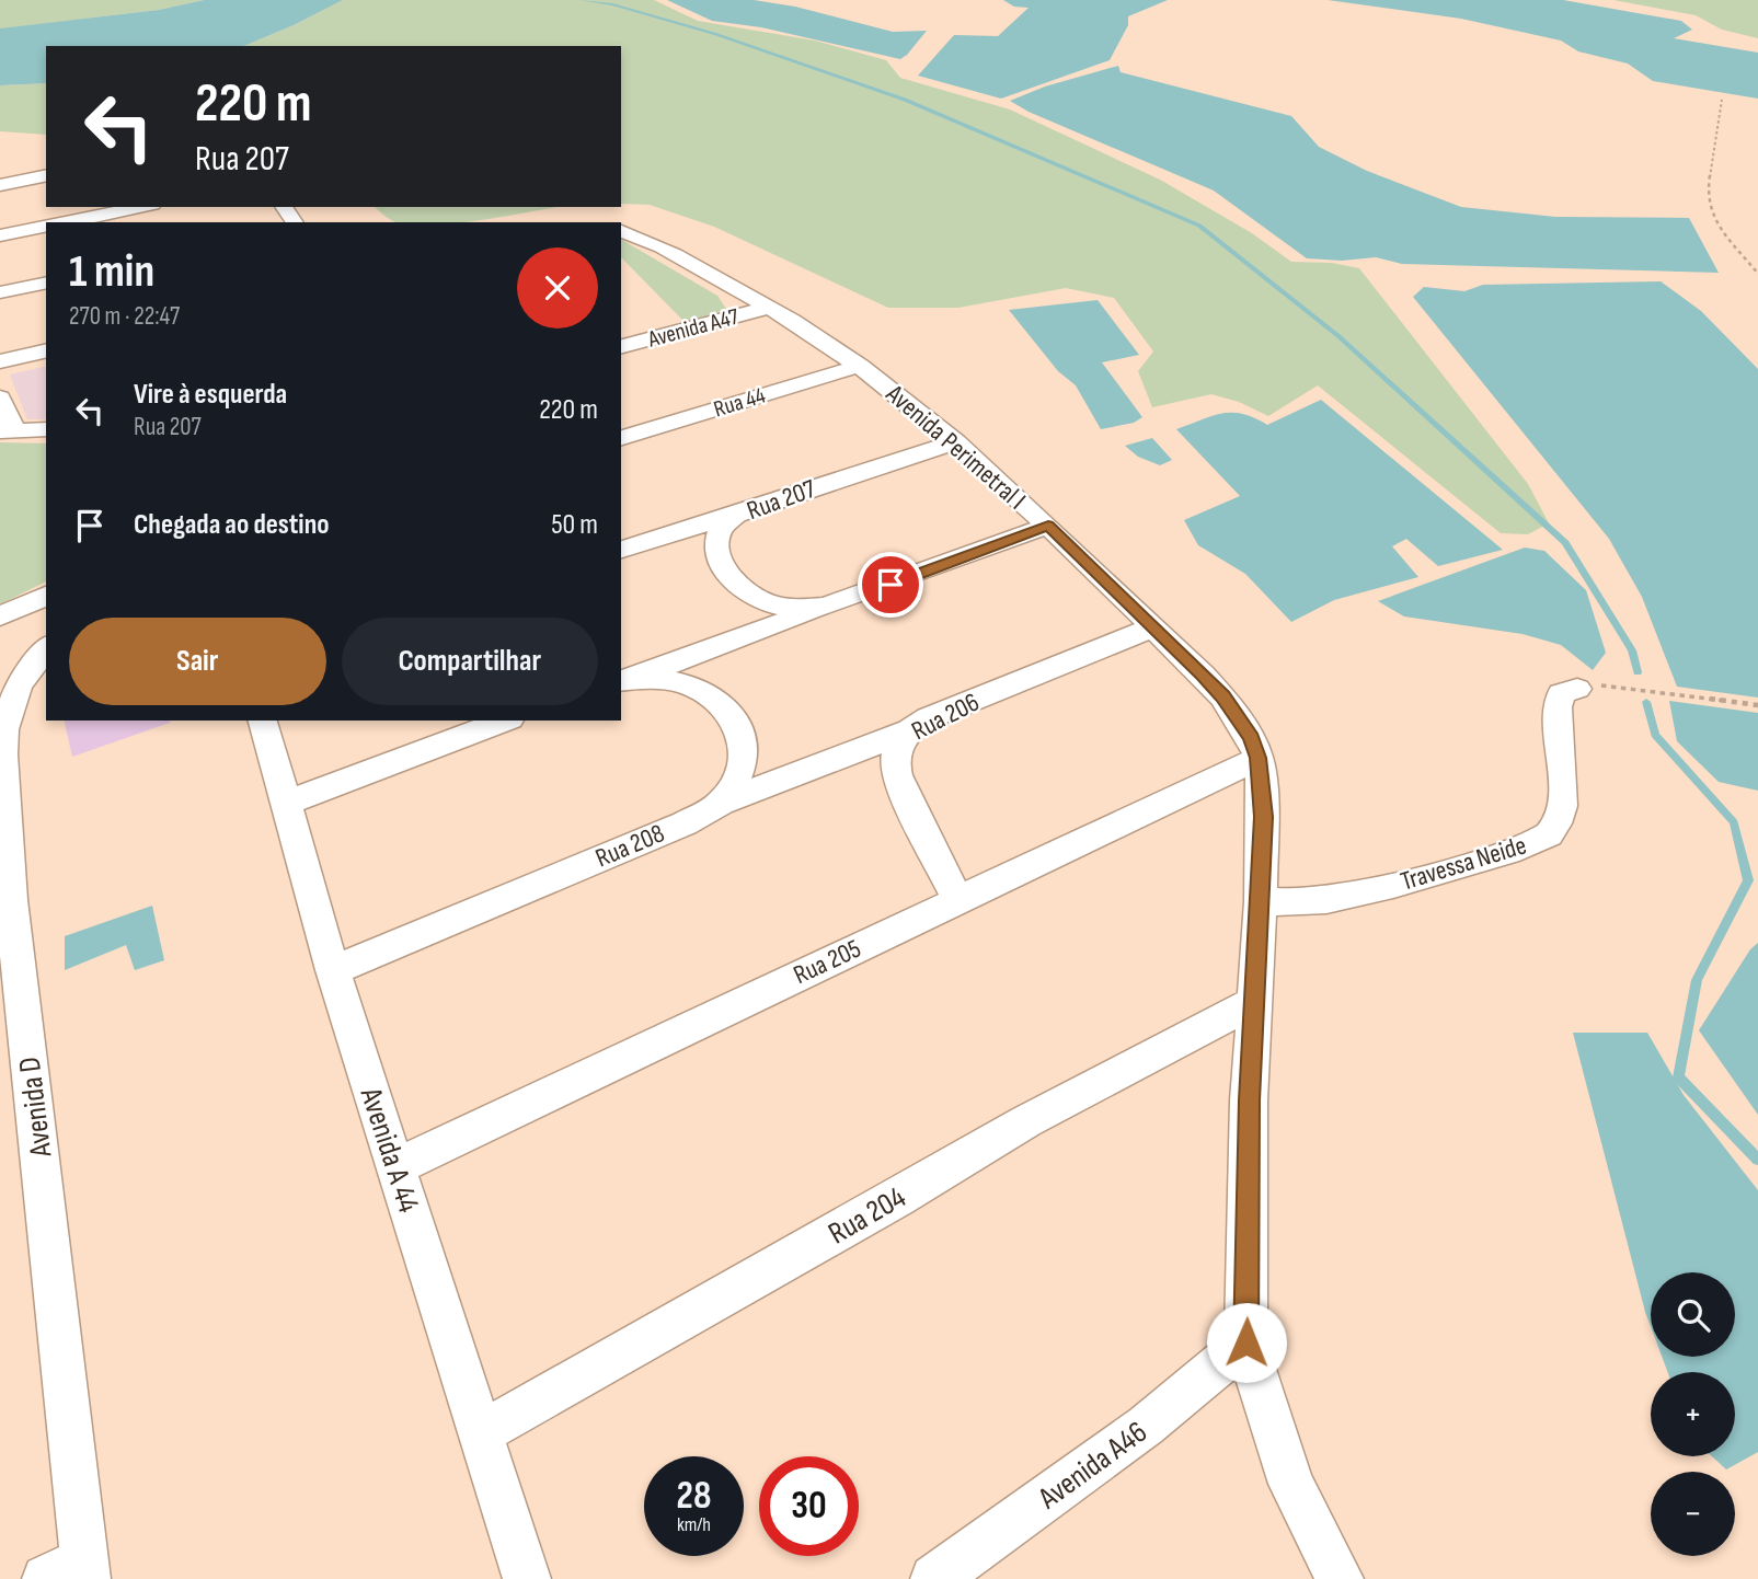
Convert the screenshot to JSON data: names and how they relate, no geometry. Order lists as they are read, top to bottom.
{
  "streets": {
    "street": [
      "Avenida A47",
      "Rua 44",
      "Avenida Perimetral I",
      "Rua 207",
      "Rua 206",
      "Rua 208",
      "Travessa Neide",
      "Rua 205",
      "Avenida D",
      "Avenida A 44",
      "Rua 204",
      "Avenida A46"
    ]
  },
  "crossings": [
    ["Avenida A47", "Avenida Perimetral I"],
    ["Rua 44", "Avenida Perimetral I"],
    ["Avenida Perimetral I", "Rua 207"],
    ["Avenida Perimetral I", "Rua 206"],
    ["Avenida Perimetral I", "Travessa Neide"],
    ["Avenida Perimetral I", "Rua 205"],
    ["Avenida Perimetral I", "Rua 204"],
    ["Avenida Perimetral I", "Avenida A46"],
    ["Rua 206", "Rua 208"],
    ["Rua 206", "Rua 205"],
    ["Rua 208", "Avenida A 44"],
    ["Rua 205", "Avenida A 44"],
    ["Avenida A 44", "Rua 204"]
  ],
  "page": {
    "turn": ["220 m", "Rua 207"],
    "heading": ["1 min", "270 m · 22:47"],
    "list": [
      {
        "name": "Vire à esquerda",
        "note": "Rua 207",
        "value": "220 m"
      },
      {
        "name": "Chegada ao destino",
        "value": "50 m"
      }
    ],
    "buttons": ["Sair", "Compartilhar"],
    "map_buttons": ["+", "−"],
    "speed": "28 km/h",
    "limit": "30"
  }
}
